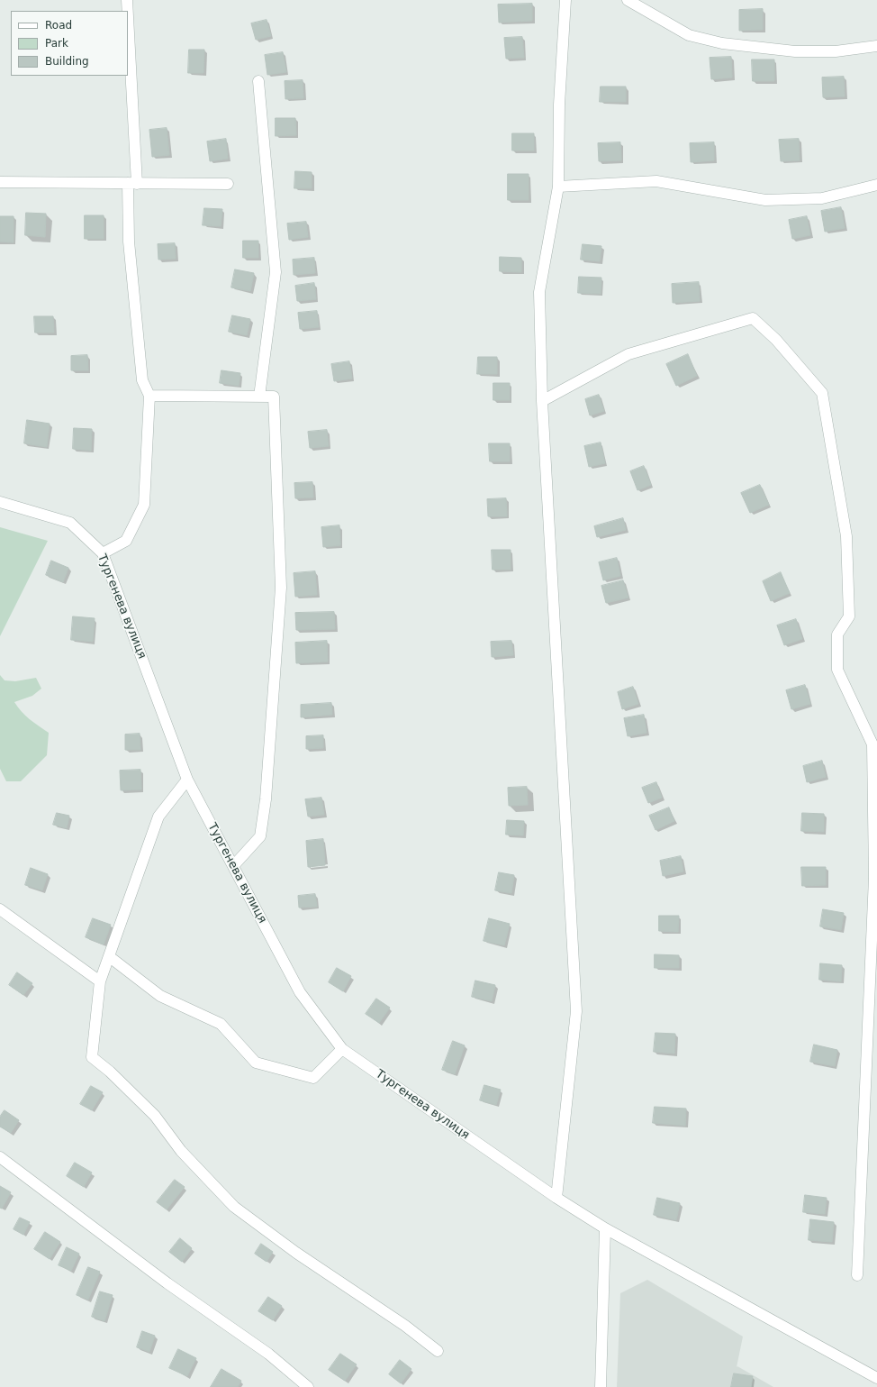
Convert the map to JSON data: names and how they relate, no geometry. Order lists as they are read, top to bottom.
{
  "streets": {
    "street": ["Тургенева вулиця"]
  },
  "legend": ["Road", "Park", "Building"]
}
